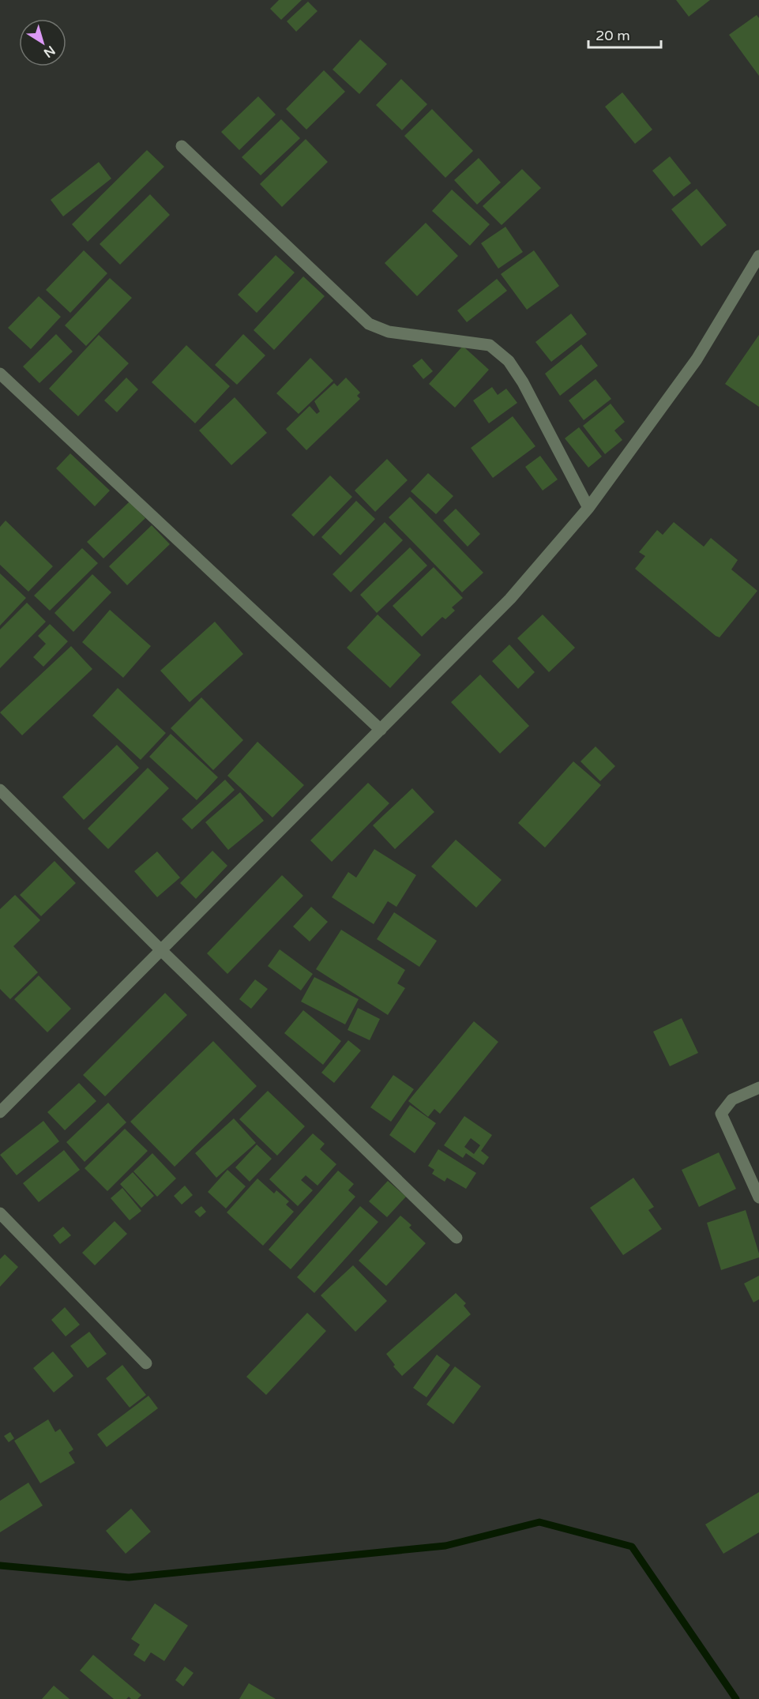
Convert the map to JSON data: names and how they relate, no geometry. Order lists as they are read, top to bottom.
{
  "scale_bar": "20 m",
  "north": "bottom right"
}
